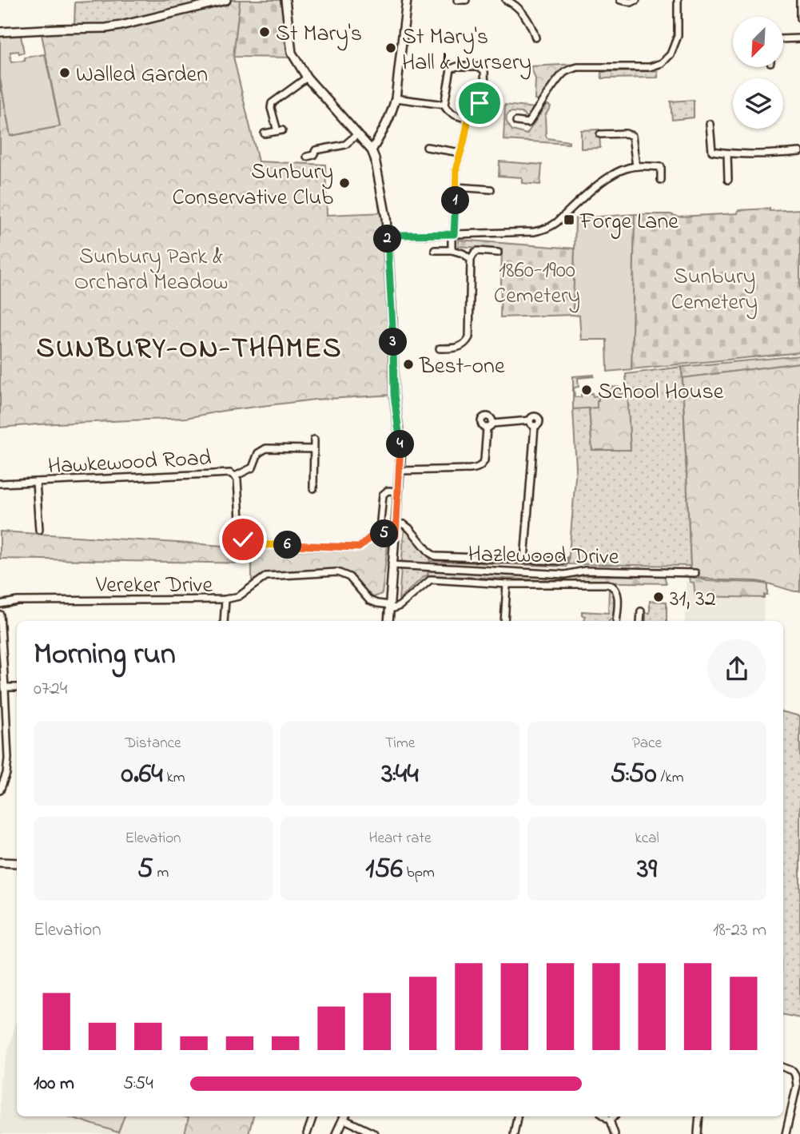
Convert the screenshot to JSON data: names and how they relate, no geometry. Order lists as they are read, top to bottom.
{
  "streets": {
    "street": ["Hawkewood Road", "Hazlewood Drive", "Vereker Drive"]
  },
  "districts": ["SUNBURY-ON-THAMES"],
  "parks": ["Sunbury Park & Orchard Meadow", "1860-1900 Cemetery", "Sunbury Cemetery"],
  "places": {
    "other": [
      "St Mary's",
      "St Mary's Hall & Nursery",
      "Walled Garden",
      "Sunbury Conservative Club",
      "Best-one",
      "School House",
      "31, 32"
    ],
    "transit": ["Forge Lane"]
  },
  "north": "bottom left",
  "page": {
    "pins": [
      "1",
      "2",
      "3",
      "4",
      "5",
      "6"
    ],
    "heading": ["Morning run", "07:24"],
    "stats": [
      ["Distance", "0.64 km"],
      ["Time", "3:44"],
      ["Pace", "5:50 /km"],
      ["Elevation", "5 m"],
      ["Heart rate", "156 bpm"],
      ["kcal", "39"]
    ],
    "chart": ["Elevation", "18–23 m"],
    "list": [
      {
        "name": "100 m",
        "note": "5:54"
      }
    ]
  }
}
